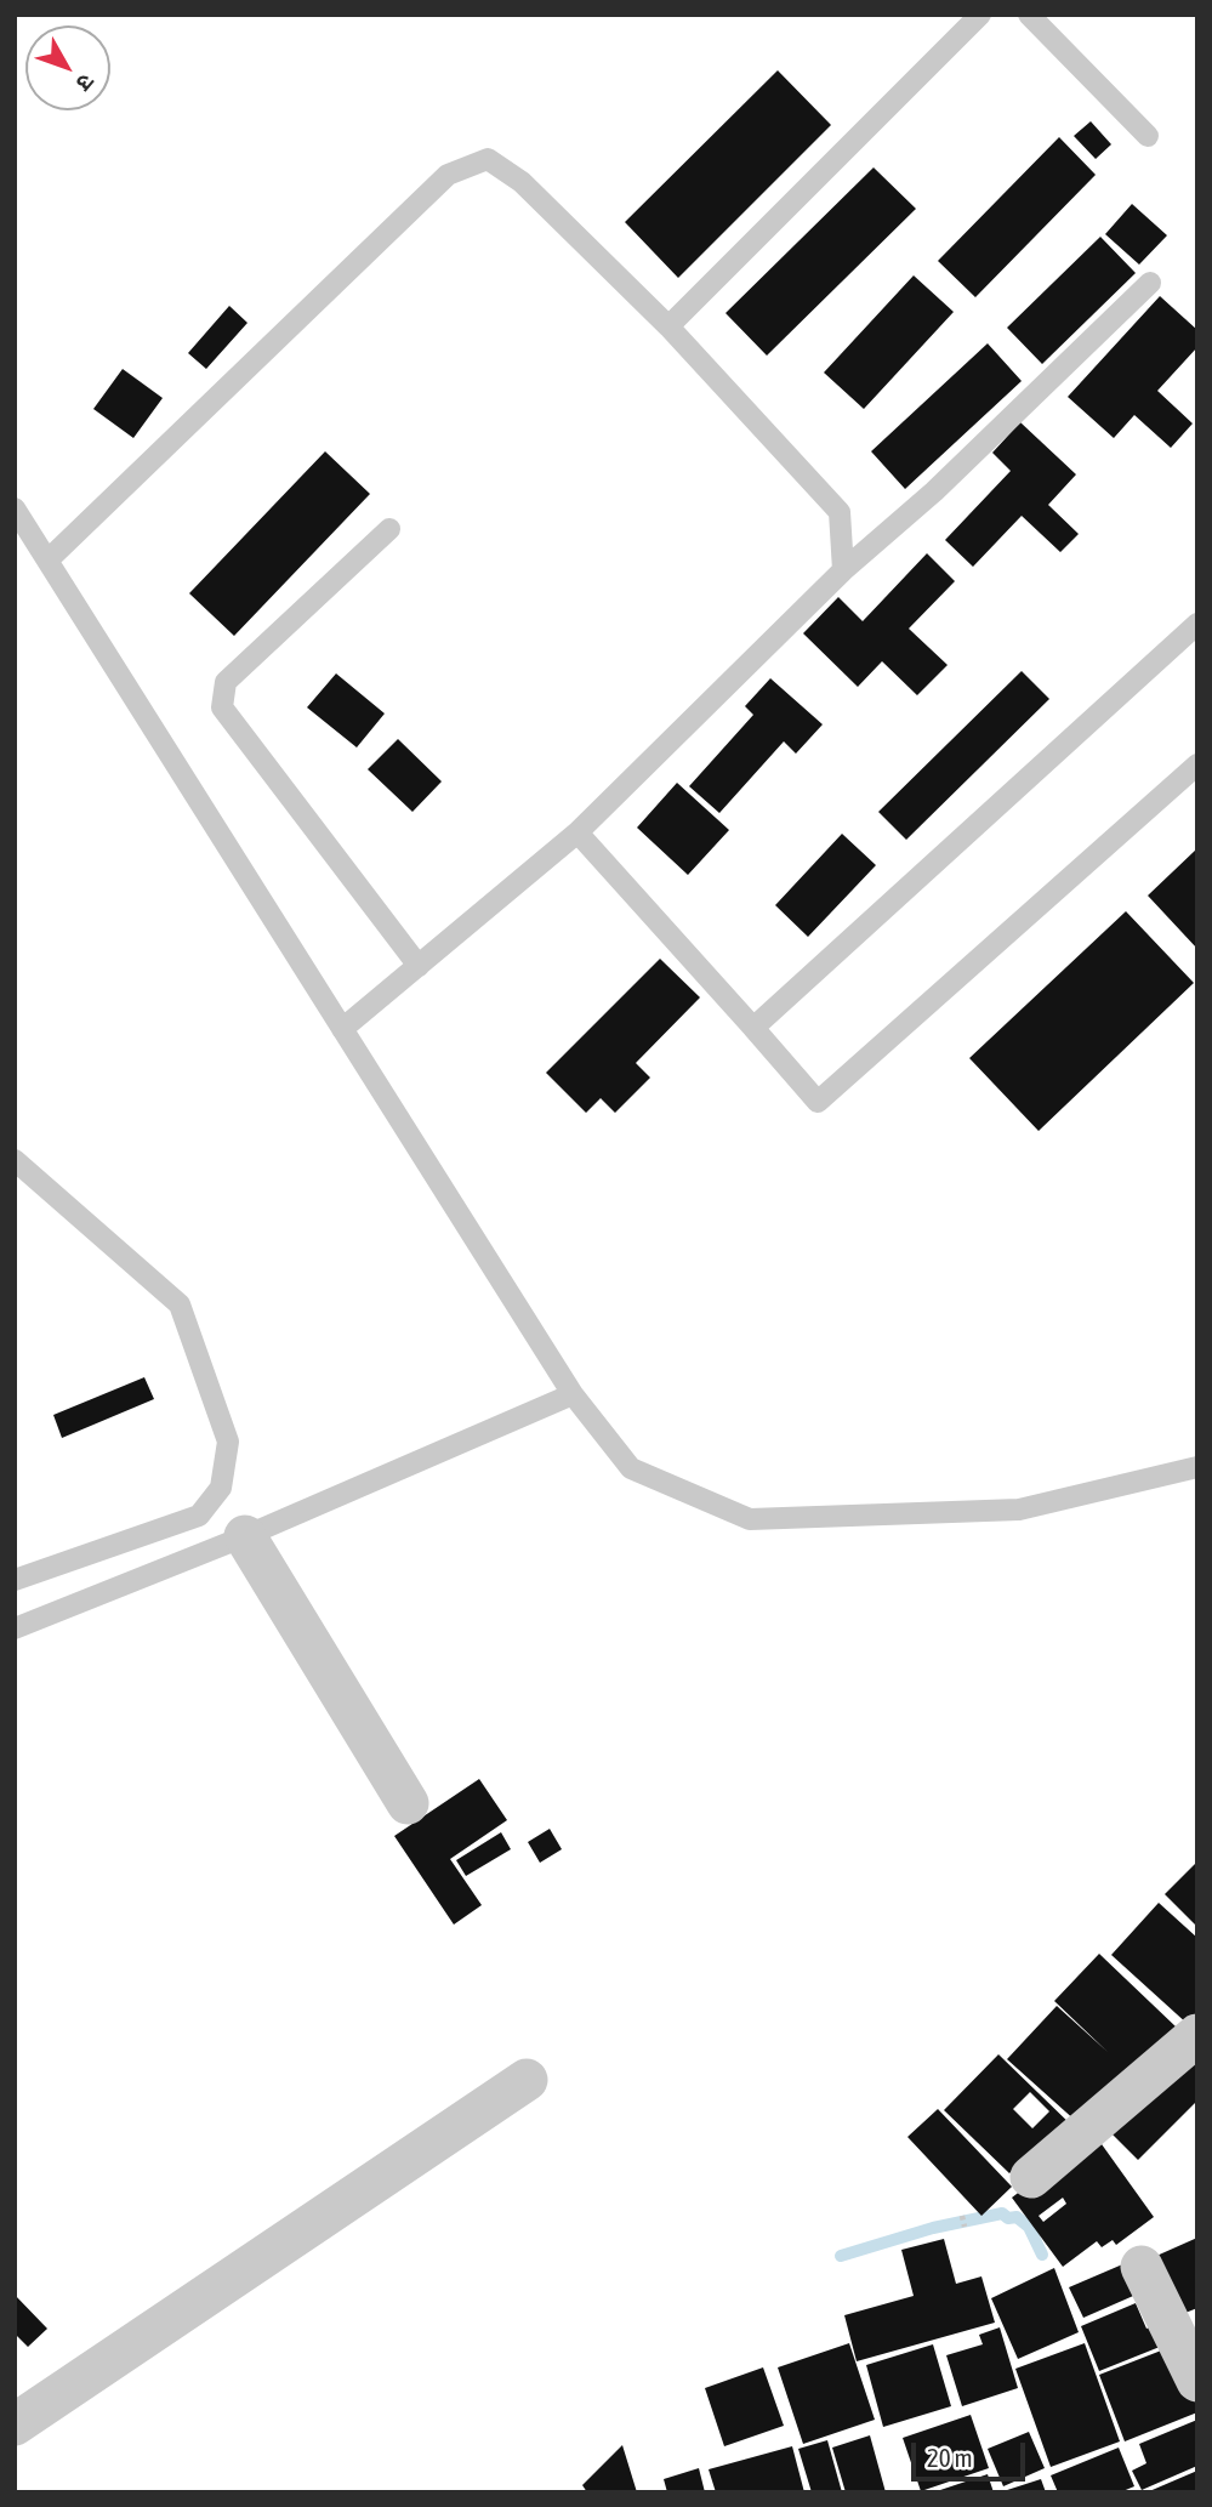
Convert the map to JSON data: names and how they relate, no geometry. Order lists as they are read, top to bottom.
{
  "scale_bar": "20 m",
  "north": "bottom right"
}
